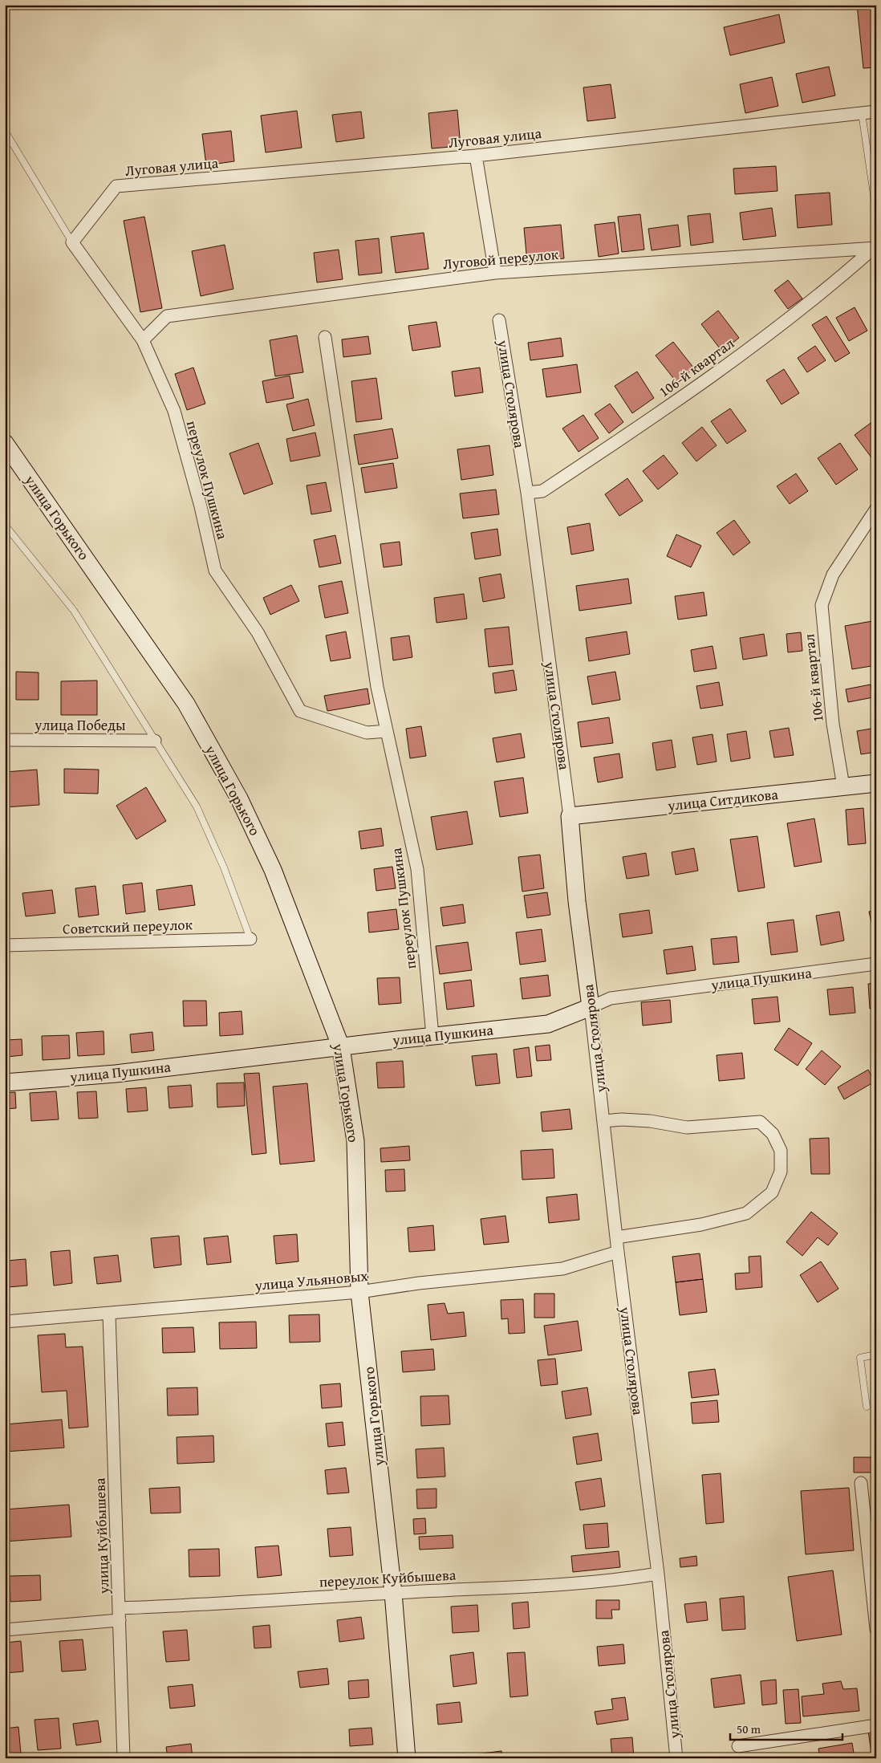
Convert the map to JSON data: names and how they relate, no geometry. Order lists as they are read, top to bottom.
{
  "streets": {
    "main road": [
      "улица Столярова",
      "улица Горького",
      "улица Ситдикова",
      "улица Пушкина"
    ],
    "street": [
      "Луговая улица",
      "Луговой переулок",
      "106-й квартал",
      "переулок Пушкина",
      "улица Победы",
      "Советский переулок",
      "улица Ульяновых",
      "улица Куйбышева",
      "переулок Куйбышева"
    ]
  },
  "crossings": [
    ["Луговая улица", "переулок Пушкина"],
    ["Луговой переулок", "106-й квартал"],
    ["Луговой переулок", "переулок Пушкина"],
    ["106-й квартал", "улица Столярова"],
    ["106-й квартал", "улица Ситдикова"],
    ["улица Столярова", "улица Ситдикова"],
    ["улица Столярова", "улица Пушкина"],
    ["улица Столярова", "улица Ульяновых"],
    ["улица Столярова", "переулок Куйбышева"],
    ["переулок Пушкина", "улица Пушкина"],
    ["улица Горького", "улица Пушкина"],
    ["улица Горького", "улица Ульяновых"],
    ["улица Горького", "переулок Куйбышева"],
    ["улица Ульяновых", "улица Куйбышева"],
    ["улица Куйбышева", "переулок Куйбышева"]
  ],
  "scale_bar": "50 m"
}
